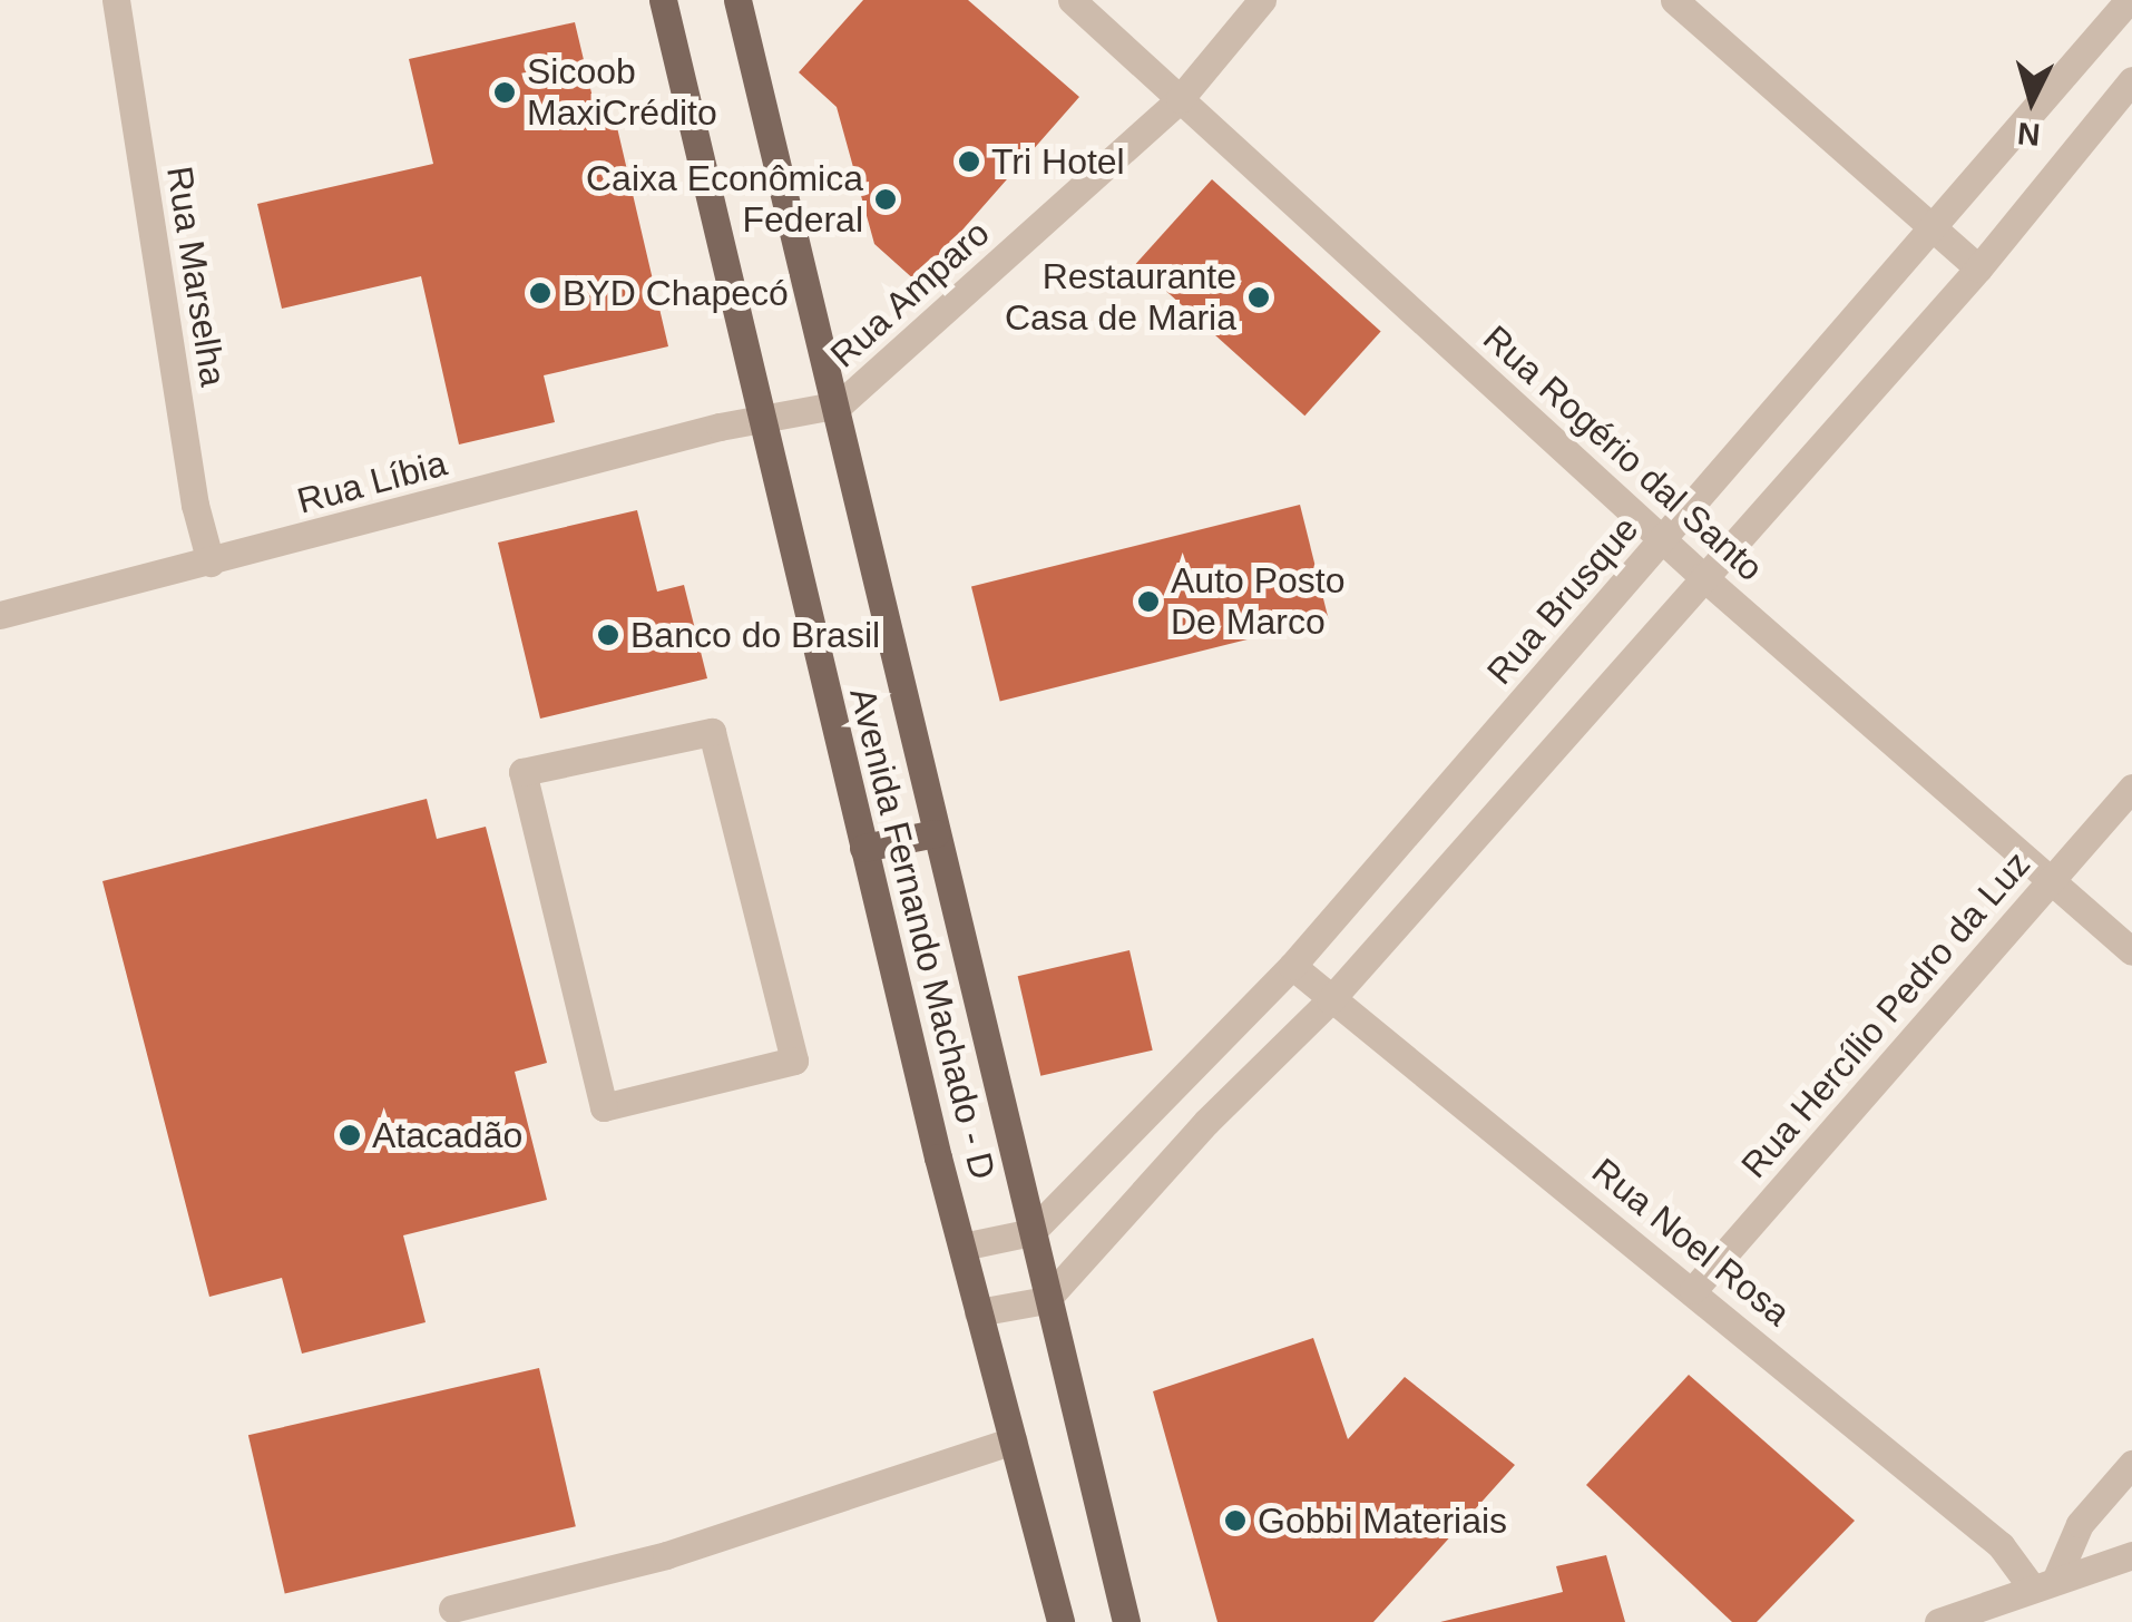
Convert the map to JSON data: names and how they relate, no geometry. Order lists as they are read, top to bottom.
{
  "streets": {
    "main road": ["Avenida Fernando Machado - D"],
    "street": [
      "Rua Marselha",
      "Rua Amparo",
      "Rua Rogério dal Santo",
      "Rua Líbia",
      "Rua Brusque",
      "Rua Hercílio Pedro da Luz",
      "Rua Noel Rosa"
    ]
  },
  "crossings": [
    ["Rua Marselha", "Rua Líbia"],
    ["Rua Amparo", "Rua Rogério dal Santo"],
    ["Rua Amparo", "Rua Líbia"],
    ["Rua Amparo", "Avenida Fernando Machado - D"],
    ["Rua Rogério dal Santo", "Rua Brusque"],
    ["Rua Rogério dal Santo", "Rua Hercílio Pedro da Luz"],
    ["Rua Líbia", "Avenida Fernando Machado - D"],
    ["Rua Brusque", "Avenida Fernando Machado - D"],
    ["Rua Brusque", "Rua Noel Rosa"],
    ["Rua Hercílio Pedro da Luz", "Rua Noel Rosa"]
  ],
  "places": [
    "Sicoob MaxiCrédito",
    "Tri Hotel",
    "Caixa Econômica Federal",
    "BYD Chapecó",
    "Restaurante Casa de Maria",
    "Auto Posto De Marco",
    "Banco do Brasil",
    "Atacadão",
    "Gobbi Materiais"
  ],
  "north": "bottom"
}
